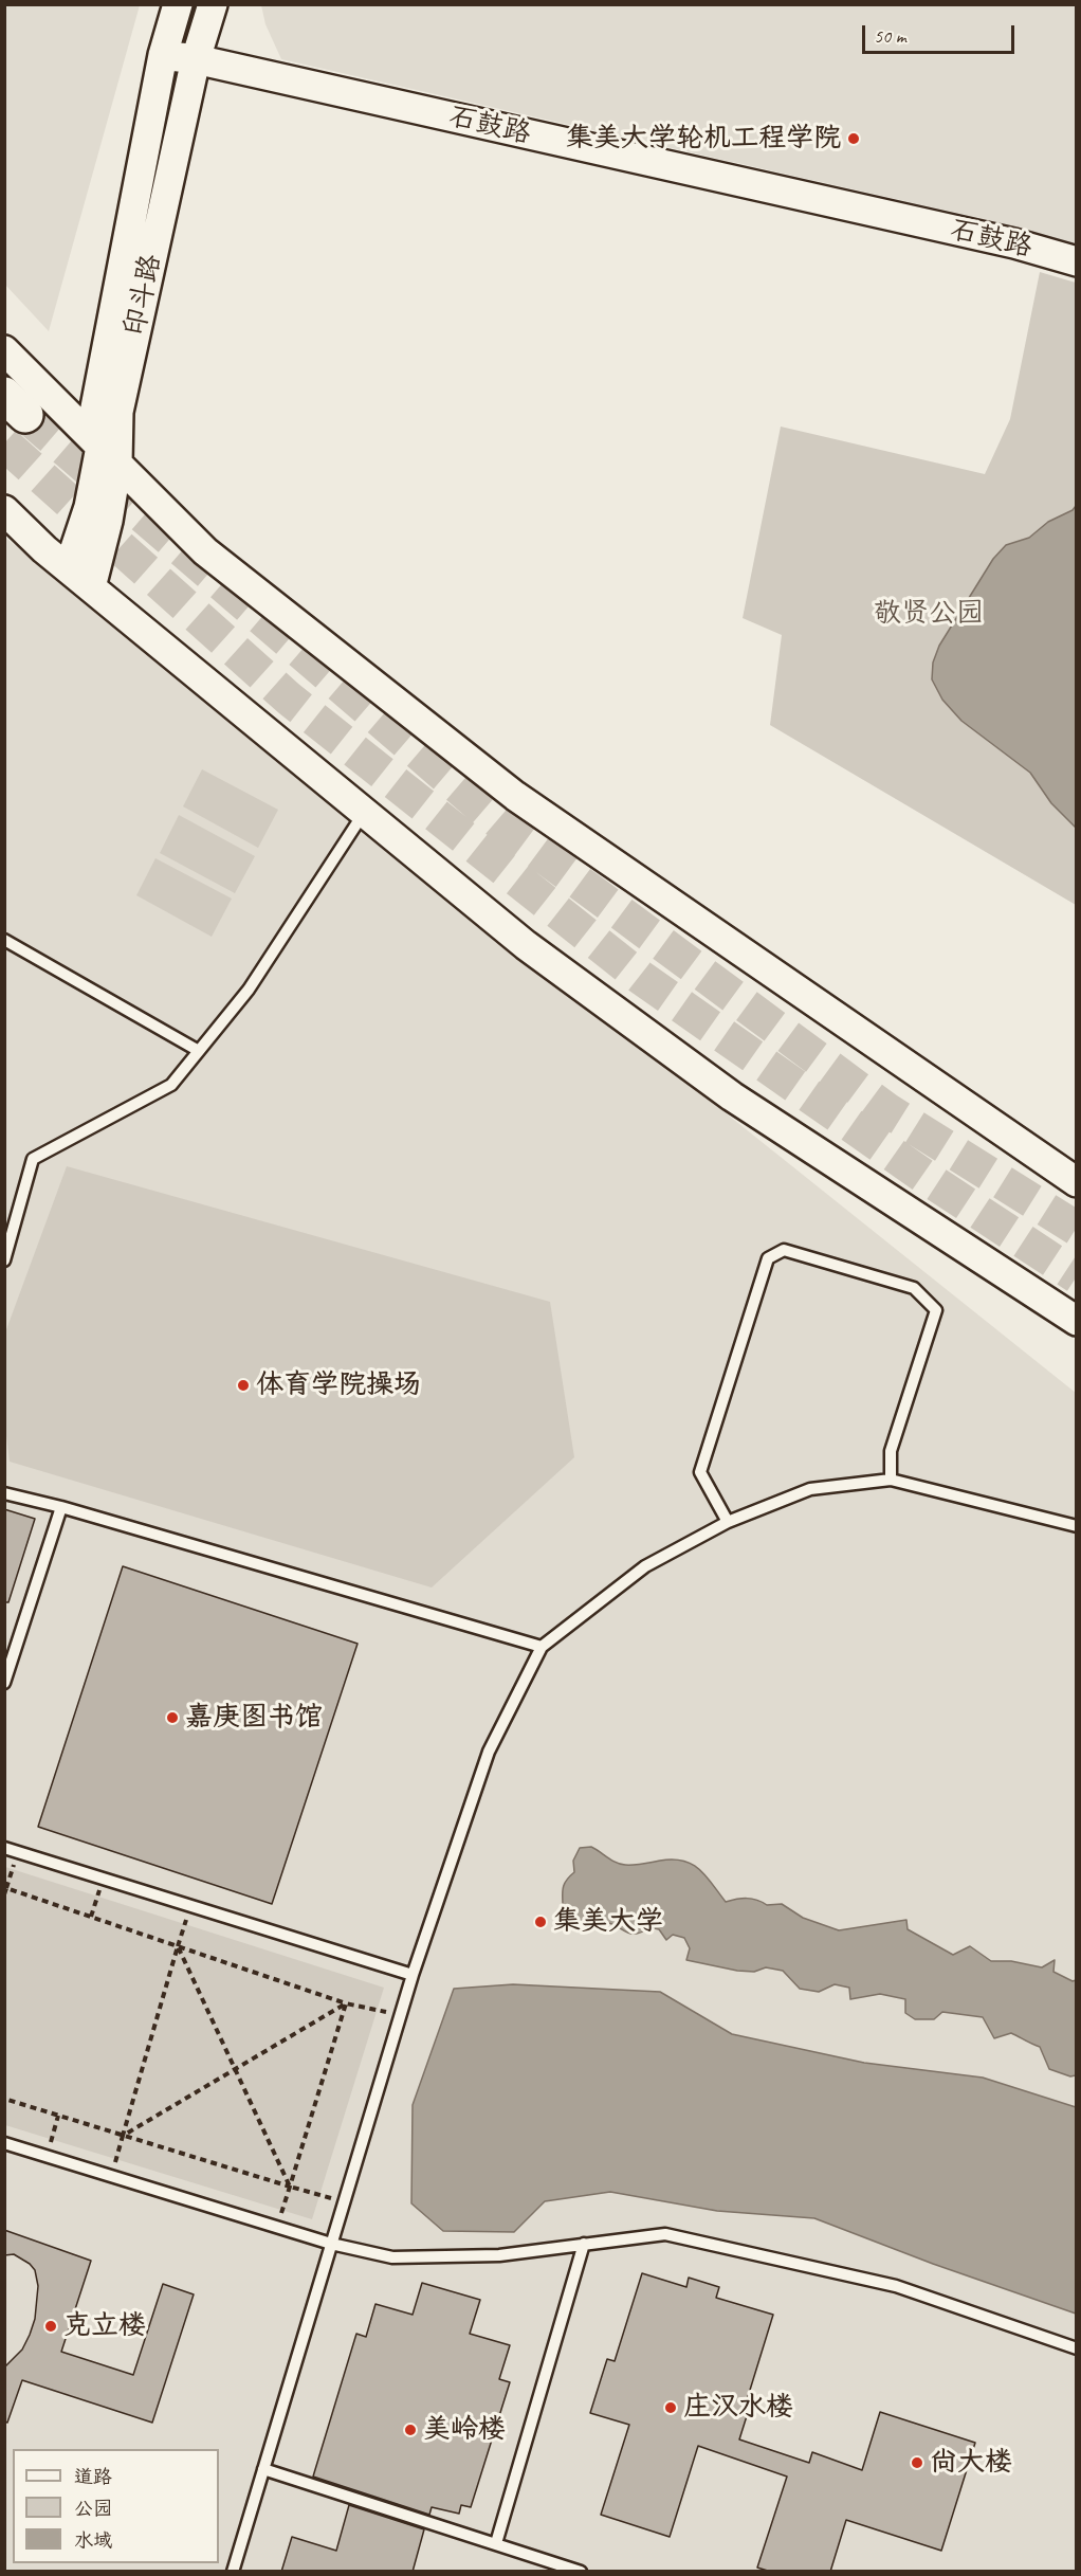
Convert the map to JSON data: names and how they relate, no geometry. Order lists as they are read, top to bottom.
{
  "streets": {
    "main road": ["石鼓路", "印斗路"]
  },
  "crossings": [
    ["石鼓路", "印斗路"]
  ],
  "parks": ["敬贤公园"],
  "places": [
    "集美大学轮机工程学院",
    "体育学院操场",
    "嘉庚图书馆",
    "集美大学",
    "克立楼",
    "庄汉水楼",
    "美岭楼",
    "尚大楼"
  ],
  "legend": ["道路", "公园", "水域"],
  "scale_bar": "50 m"
}
